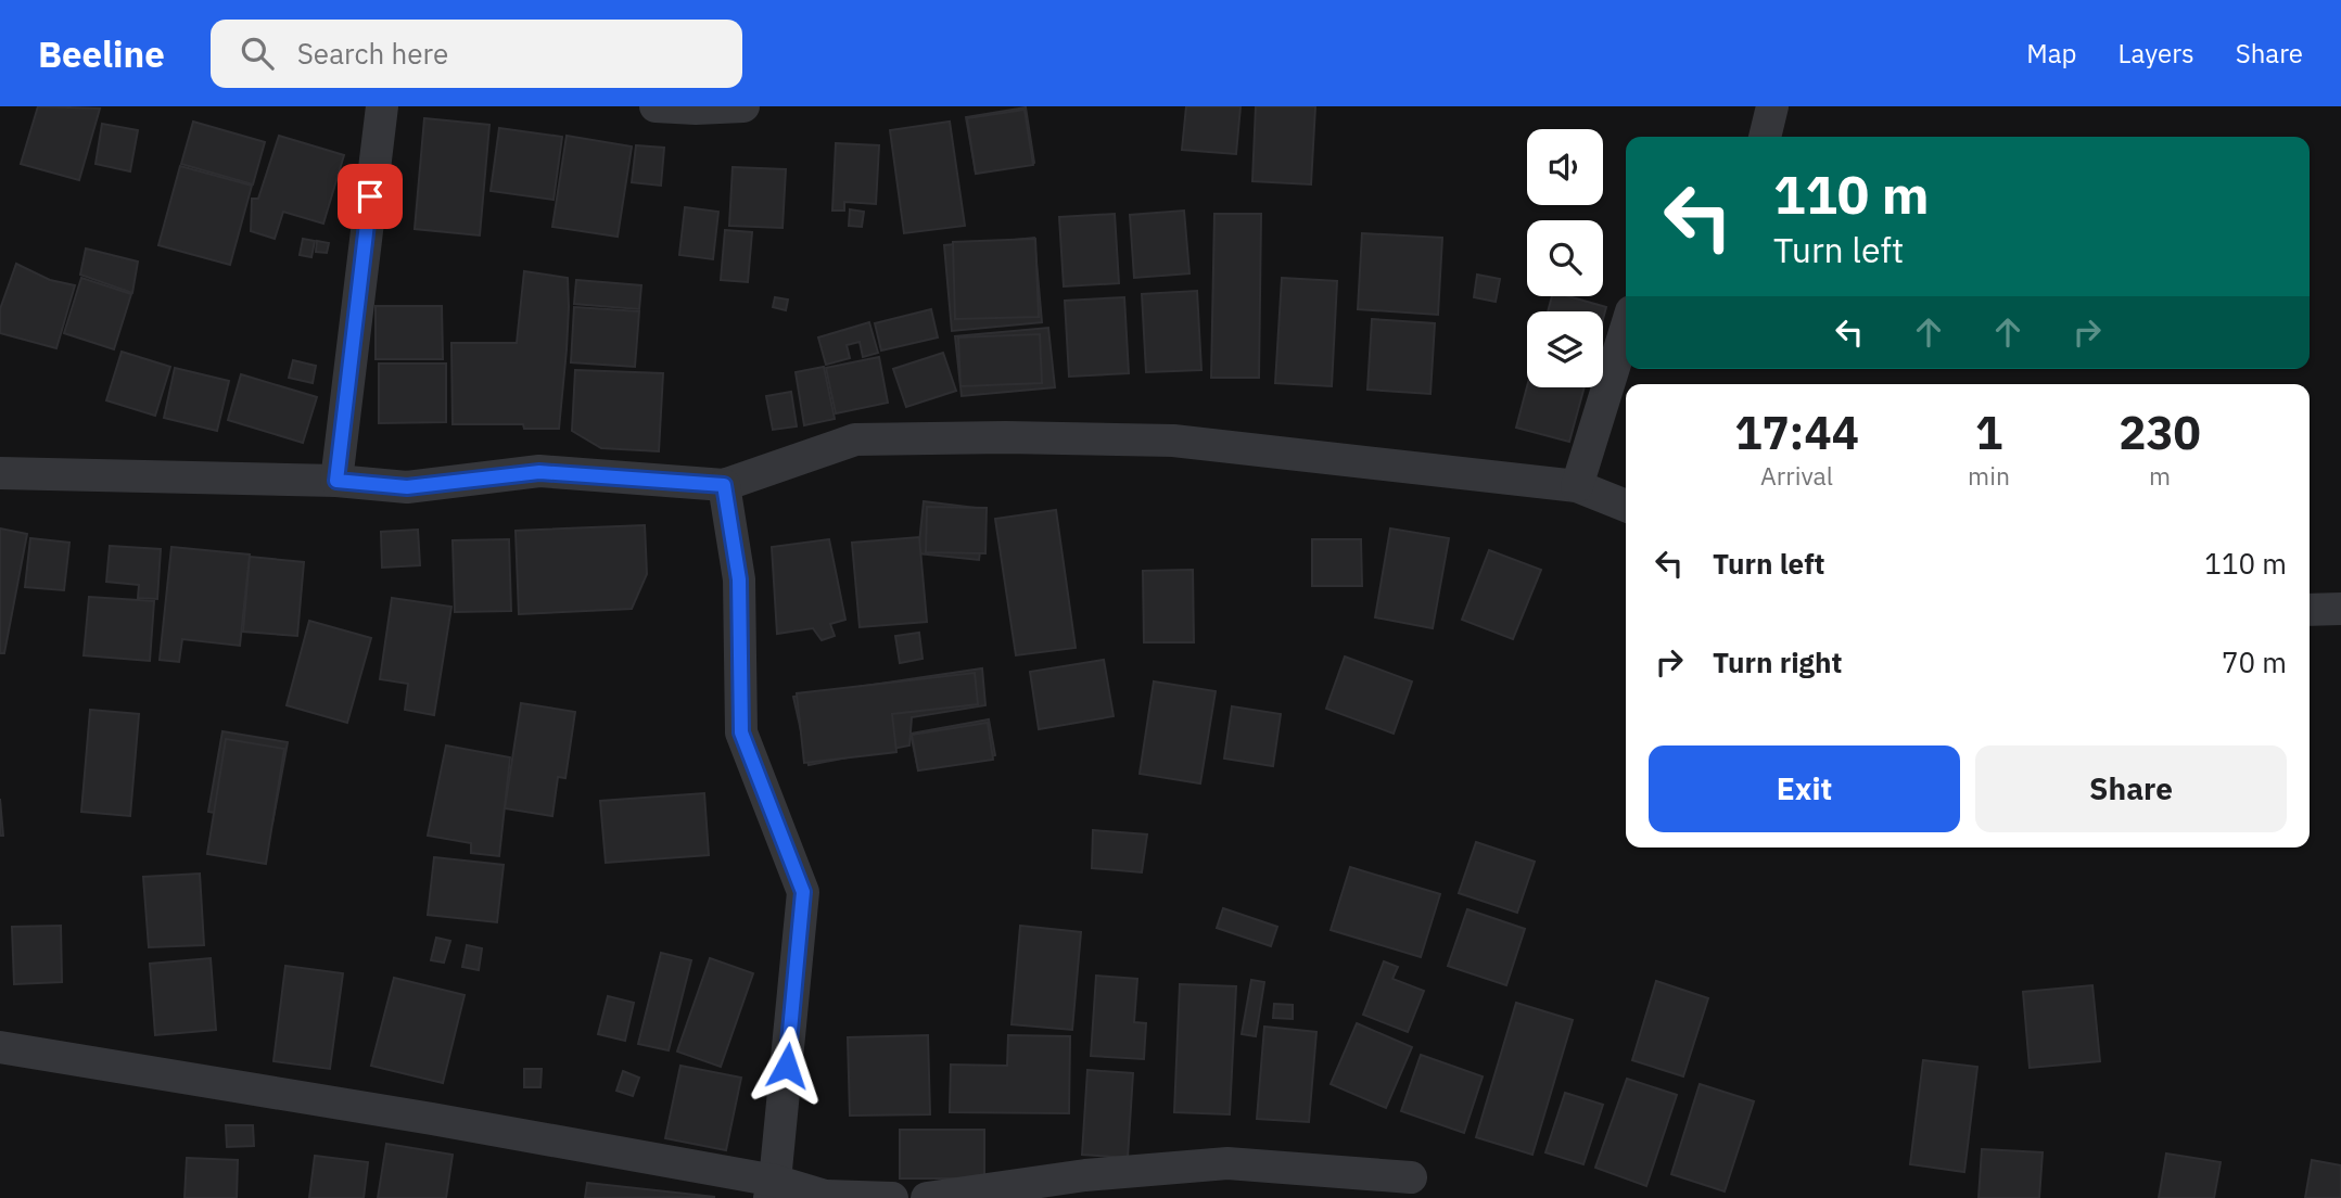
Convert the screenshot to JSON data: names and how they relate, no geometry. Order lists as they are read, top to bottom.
{
  "page": {
    "header": "Beeline",
    "search": "Search here",
    "nav": ["Map", "Layers", "Share"],
    "turn": ["110 m", "Turn left"],
    "eta": [
      "17:44",
      "Arrival",
      "1",
      "min",
      "230",
      "m"
    ],
    "list": [
      {
        "name": "Turn left",
        "value": "110 m"
      },
      {
        "name": "Turn right",
        "value": "70 m"
      }
    ],
    "buttons": ["Exit", "Share"]
  }
}
